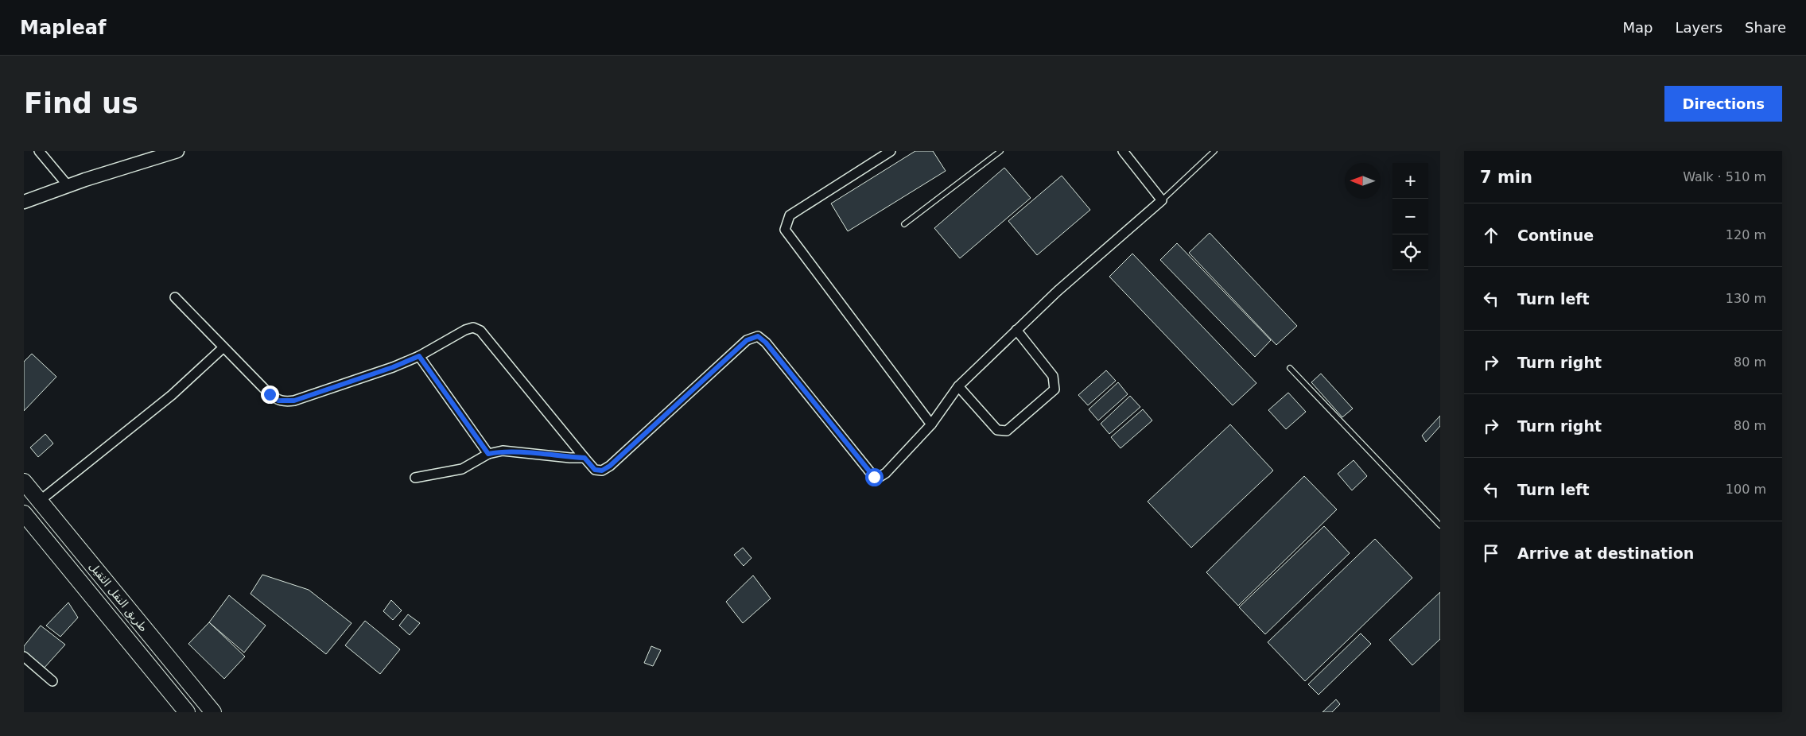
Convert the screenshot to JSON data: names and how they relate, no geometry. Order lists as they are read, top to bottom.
{
  "streets": {
    "highway": ["طريق النقل الثقيل"]
  },
  "north": "left",
  "page": {
    "header": "Mapleaf",
    "nav": ["Map", "Layers", "Share"],
    "buttons": "Directions",
    "title": "Find us",
    "heading": ["7 min", "Walk · 510 m"],
    "map_buttons": ["+", "−"],
    "list": [
      ["Continue", "120 m"],
      ["Turn left", "130 m"],
      ["Turn right", "80 m"],
      ["Turn right", "80 m"],
      ["Turn left", "100 m"],
      "Arrive at destination"
    ]
  }
}
